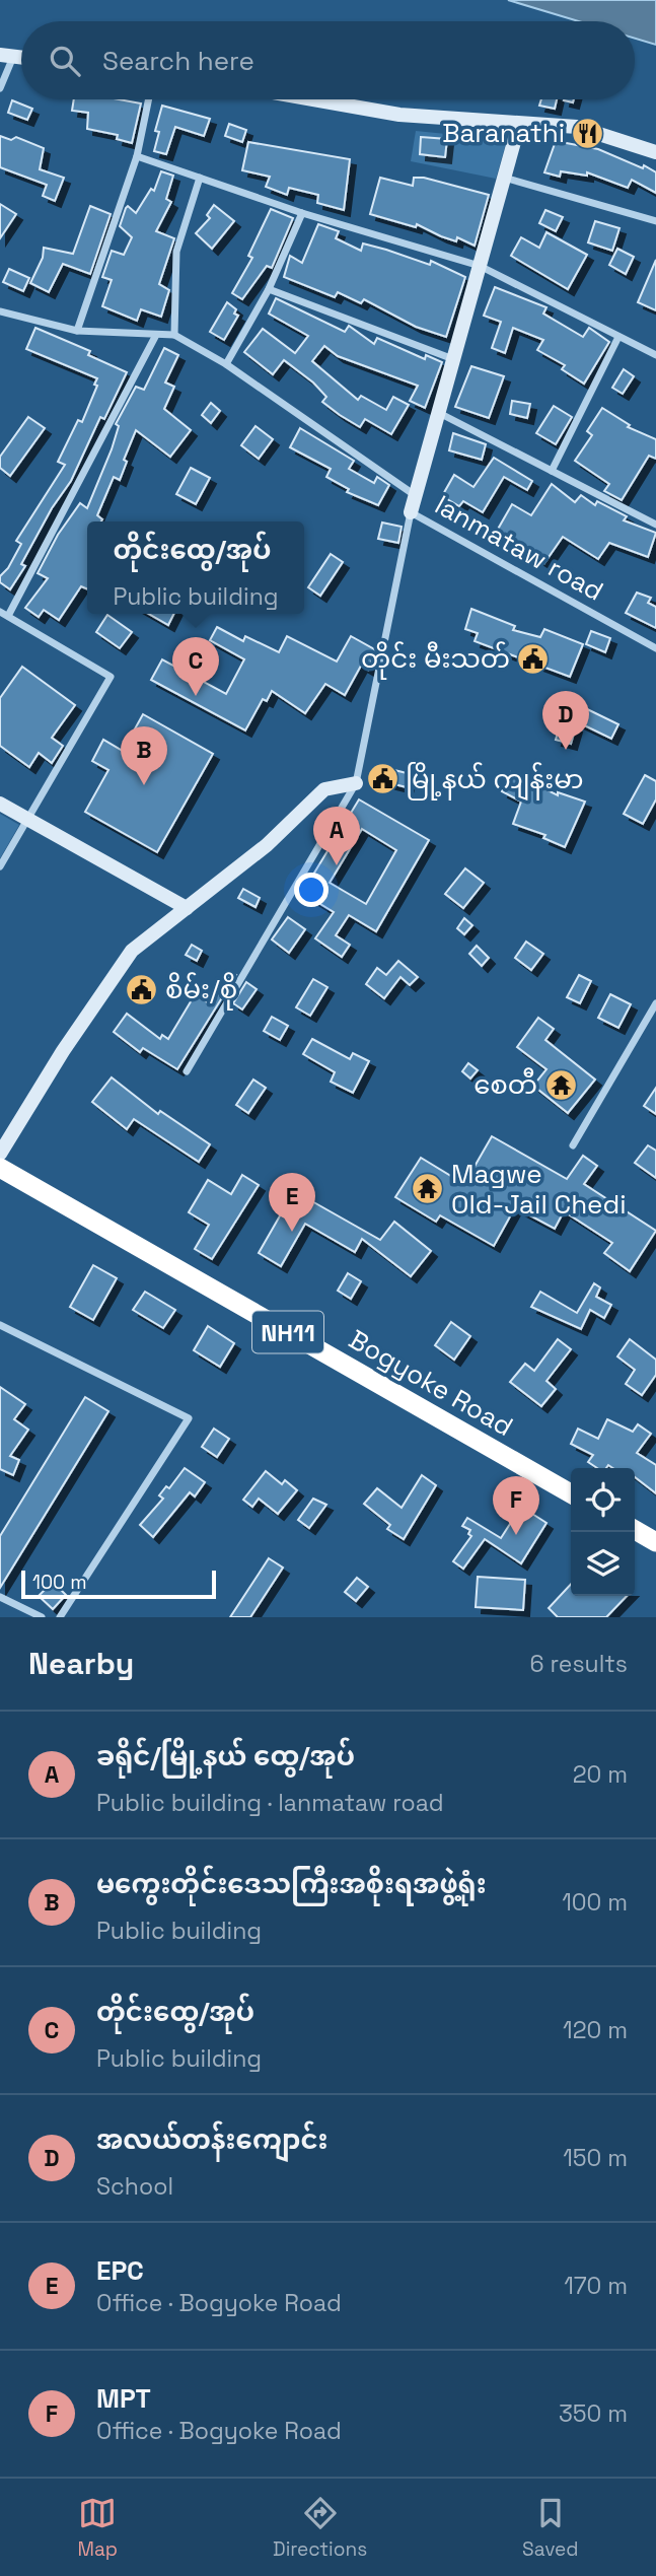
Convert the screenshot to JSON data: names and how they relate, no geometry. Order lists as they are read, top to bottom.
{
  "streets": {
    "highway": ["NH11", "Bogyoke Road"],
    "street": ["lanmataw road"]
  },
  "places": {
    "restaurant": ["Baranathi"],
    "public building": ["တိုင်း မီးသတ်", "မြို့နယ် ကျန်းမာ", "စိမ်း/စို"],
    "temple": ["စေတီ", "Magwe Old-Jail Chedi"]
  },
  "scale_bar": "100 m",
  "page": {
    "search": "Search here",
    "popup": ["တိုင်းထွေ/အုပ်", "Public building"],
    "pins": [
      "C",
      "D",
      "B",
      "A",
      "E",
      "F"
    ],
    "scale": "100 m",
    "heading": ["Nearby", "6 results"],
    "list": [
      {
        "mark": "A",
        "name": "ခရိုင်/မြို့နယ် ထွေ/အုပ်",
        "note": "Public building · lanmataw road",
        "value": "20 m"
      },
      {
        "mark": "B",
        "name": "မကွေးတိုင်းဒေသကြီးအစိုးရအဖွဲ့ရုံး",
        "note": "Public building",
        "value": "100 m"
      },
      {
        "mark": "C",
        "name": "တိုင်းထွေ/အုပ်",
        "note": "Public building",
        "value": "120 m"
      },
      {
        "mark": "D",
        "name": "အလယ်တန်းကျောင်း",
        "note": "School",
        "value": "150 m"
      },
      {
        "mark": "E",
        "name": "EPC",
        "note": "Office · Bogyoke Road",
        "value": "170 m"
      },
      {
        "mark": "F",
        "name": "MPT",
        "note": "Office · Bogyoke Road",
        "value": "350 m"
      }
    ],
    "nav": ["Map", "Directions", "Saved"]
  }
}
